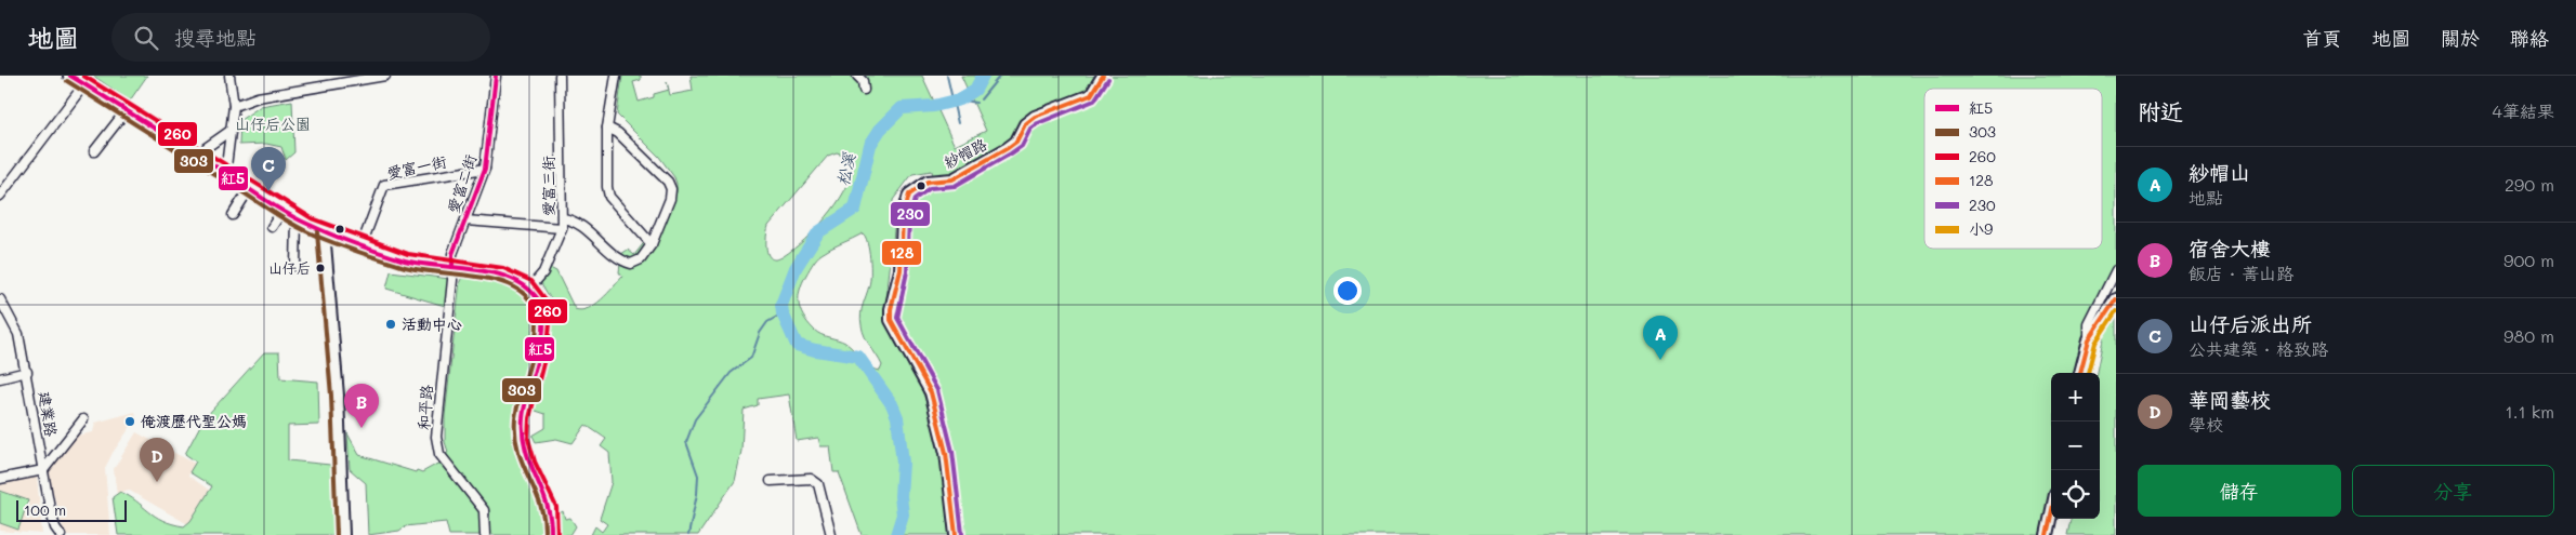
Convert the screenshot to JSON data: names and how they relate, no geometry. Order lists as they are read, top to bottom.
{
  "streets": {
    "street": [
      "紗帽路",
      "愛富一街",
      "愛富二街",
      "愛富三街",
      "和平路",
      "建業路"
    ]
  },
  "crossings": [
    ["愛富一街", "愛富二街"],
    ["愛富二街", "和平路"]
  ],
  "water": ["松溪"],
  "parks": ["山仔后公園"],
  "places": ["山仔后", "活動中心", "俺渡歷代聖公媽"],
  "lines": [
    "transit line 紅5",
    "transit line 260",
    "transit line 128",
    "transit line 230",
    "transit line 303",
    "transit line 小9"
  ],
  "legend": [
    "紅5",
    "303",
    "260",
    "128",
    "230",
    "小9"
  ],
  "scale_bar": "100 m",
  "page": {
    "header": "地圖",
    "search": "搜尋地點",
    "nav": [
      "首頁",
      "地圖",
      "關於",
      "聯絡"
    ],
    "heading": ["附近", "4筆結果"],
    "list": [
      {
        "mark": "A",
        "name": "紗帽山",
        "note": "地點",
        "value": "290 m"
      },
      {
        "mark": "B",
        "name": "宿舍大樓",
        "note": "飯店 · 菁山路",
        "value": "900 m"
      },
      {
        "mark": "C",
        "name": "山仔后派出所",
        "note": "公共建築 · 格致路",
        "value": "980 m"
      },
      {
        "mark": "D",
        "name": "華岡藝校",
        "note": "學校",
        "value": "1.1 km"
      }
    ],
    "pins": [
      "C",
      "A",
      "B",
      "D"
    ],
    "map_buttons": ["+", "−"],
    "buttons": ["儲存", "分享"],
    "scale": "100 m"
  }
}
